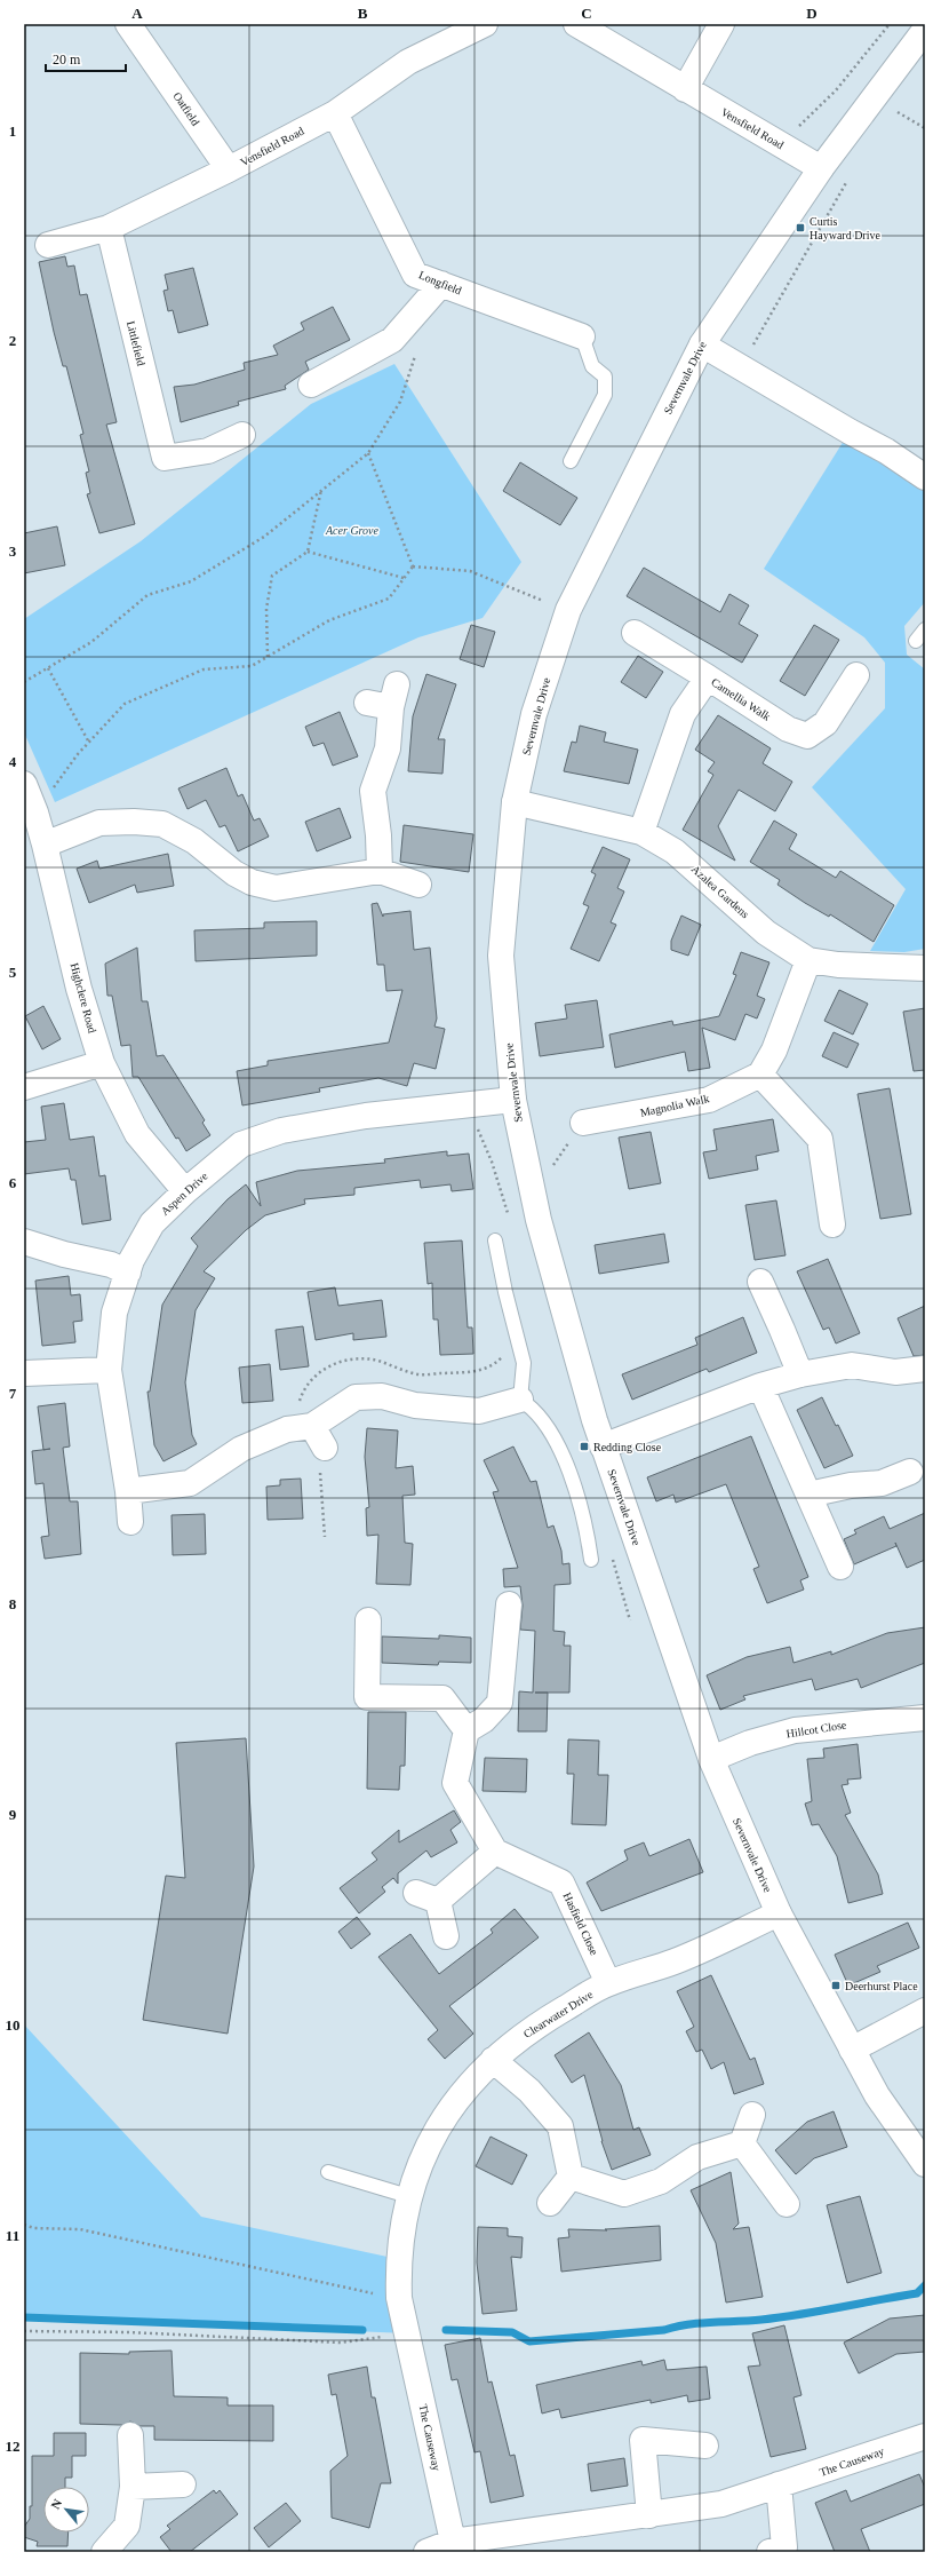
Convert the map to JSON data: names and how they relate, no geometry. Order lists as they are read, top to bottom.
{
  "streets": {
    "street": [
      "Oatfield",
      "Vensfield Road",
      "Longfield",
      "Littlefield",
      "Severnvale Drive",
      "Camellia Walk",
      "Azalea Gardens",
      "Highclere Road",
      "Magnolia Walk",
      "Aspen Drive",
      "Hillcot Close",
      "Hasfield Close",
      "Clearwater Drive",
      "The Causeway"
    ]
  },
  "crossings": [
    ["Oatfield", "Vensfield Road"],
    ["Vensfield Road", "Longfield"],
    ["Vensfield Road", "Littlefield"],
    ["Vensfield Road", "Severnvale Drive"],
    ["Severnvale Drive", "Azalea Gardens"],
    ["Severnvale Drive", "Aspen Drive"],
    ["Severnvale Drive", "Hillcot Close"],
    ["Severnvale Drive", "Clearwater Drive"],
    ["Camellia Walk", "Azalea Gardens"],
    ["Highclere Road", "Aspen Drive"],
    ["Hasfield Close", "Clearwater Drive"],
    ["Clearwater Drive", "The Causeway"]
  ],
  "parks": ["Acer Grove"],
  "places": {
    "transit": ["Curtis Hayward Drive", "Redding Close", "Deerhurst Place"]
  },
  "scale_bar": "20 m",
  "north": "top left",
  "grid": {
    "columns": [
      "A",
      "B",
      "C",
      "D"
    ],
    "rows": [
      "1",
      "2",
      "3",
      "4",
      "5",
      "6",
      "7",
      "8",
      "9",
      "10",
      "11",
      "12"
    ]
  }
}
